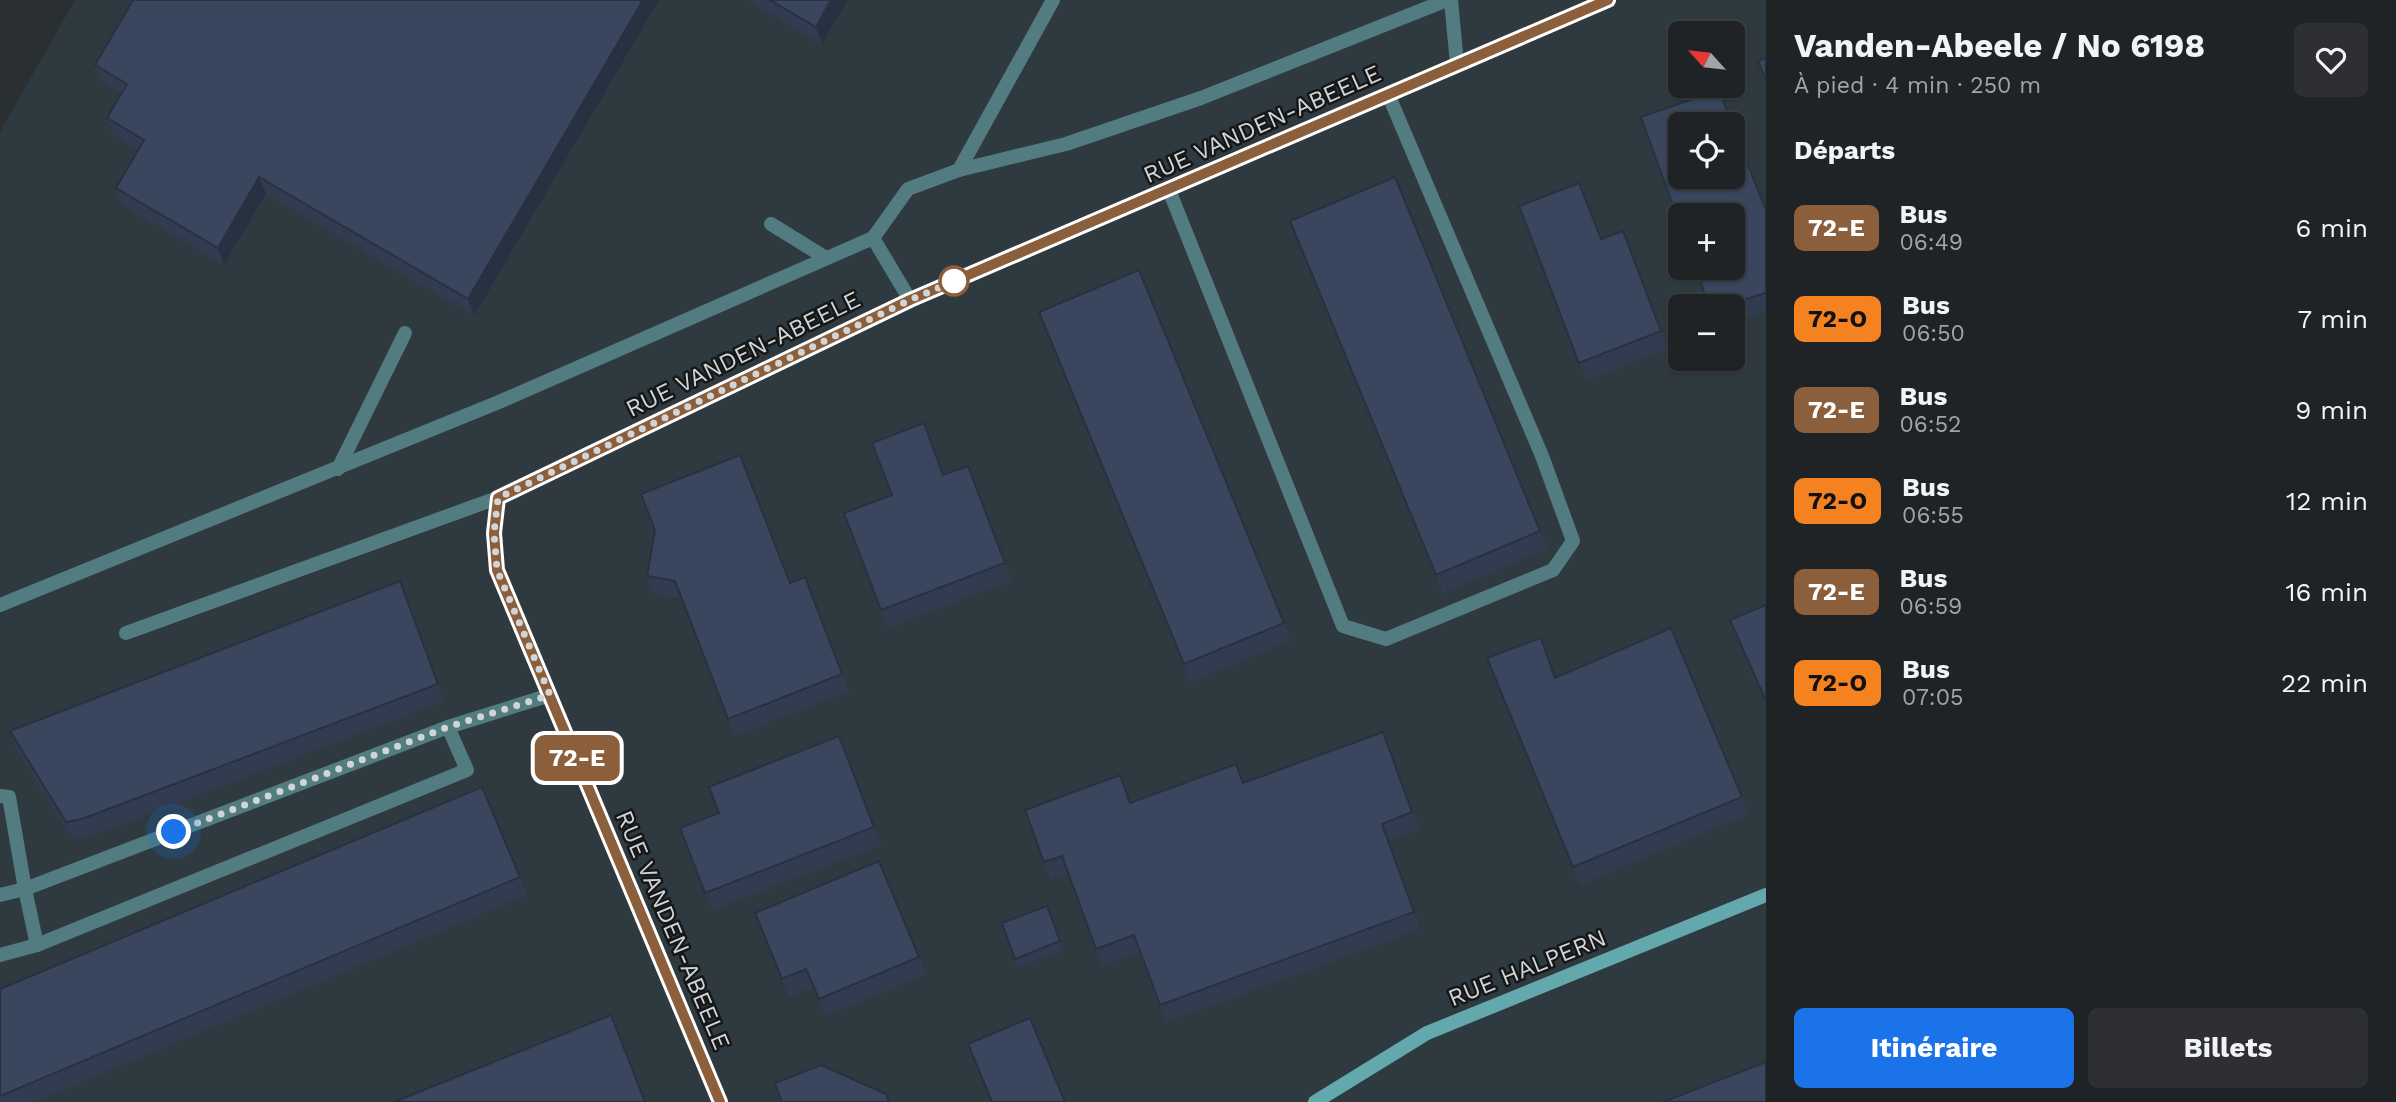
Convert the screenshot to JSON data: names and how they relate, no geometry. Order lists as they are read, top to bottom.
{
  "streets": {
    "street": ["RUE VANDEN-ABEELE", "RUE HALPERN"]
  },
  "lines": ["bus line 72-E"],
  "north": "top left",
  "page": {
    "on_map": "72-E",
    "heading": [
      ["Vanden-Abeele / No 6198", "À pied · 4 min · 250 m"],
      "Départs"
    ],
    "map_buttons": ["+", "−"],
    "list": [
      {
        "mark": "72-E",
        "name": "Bus",
        "note": "06:49",
        "value": "6 min"
      },
      {
        "mark": "72-O",
        "name": "Bus",
        "note": "06:50",
        "value": "7 min"
      },
      {
        "mark": "72-E",
        "name": "Bus",
        "note": "06:52",
        "value": "9 min"
      },
      {
        "mark": "72-O",
        "name": "Bus",
        "note": "06:55",
        "value": "12 min"
      },
      {
        "mark": "72-E",
        "name": "Bus",
        "note": "06:59",
        "value": "16 min"
      },
      {
        "mark": "72-O",
        "name": "Bus",
        "note": "07:05",
        "value": "22 min"
      }
    ],
    "buttons": ["Itinéraire", "Billets"]
  }
}
